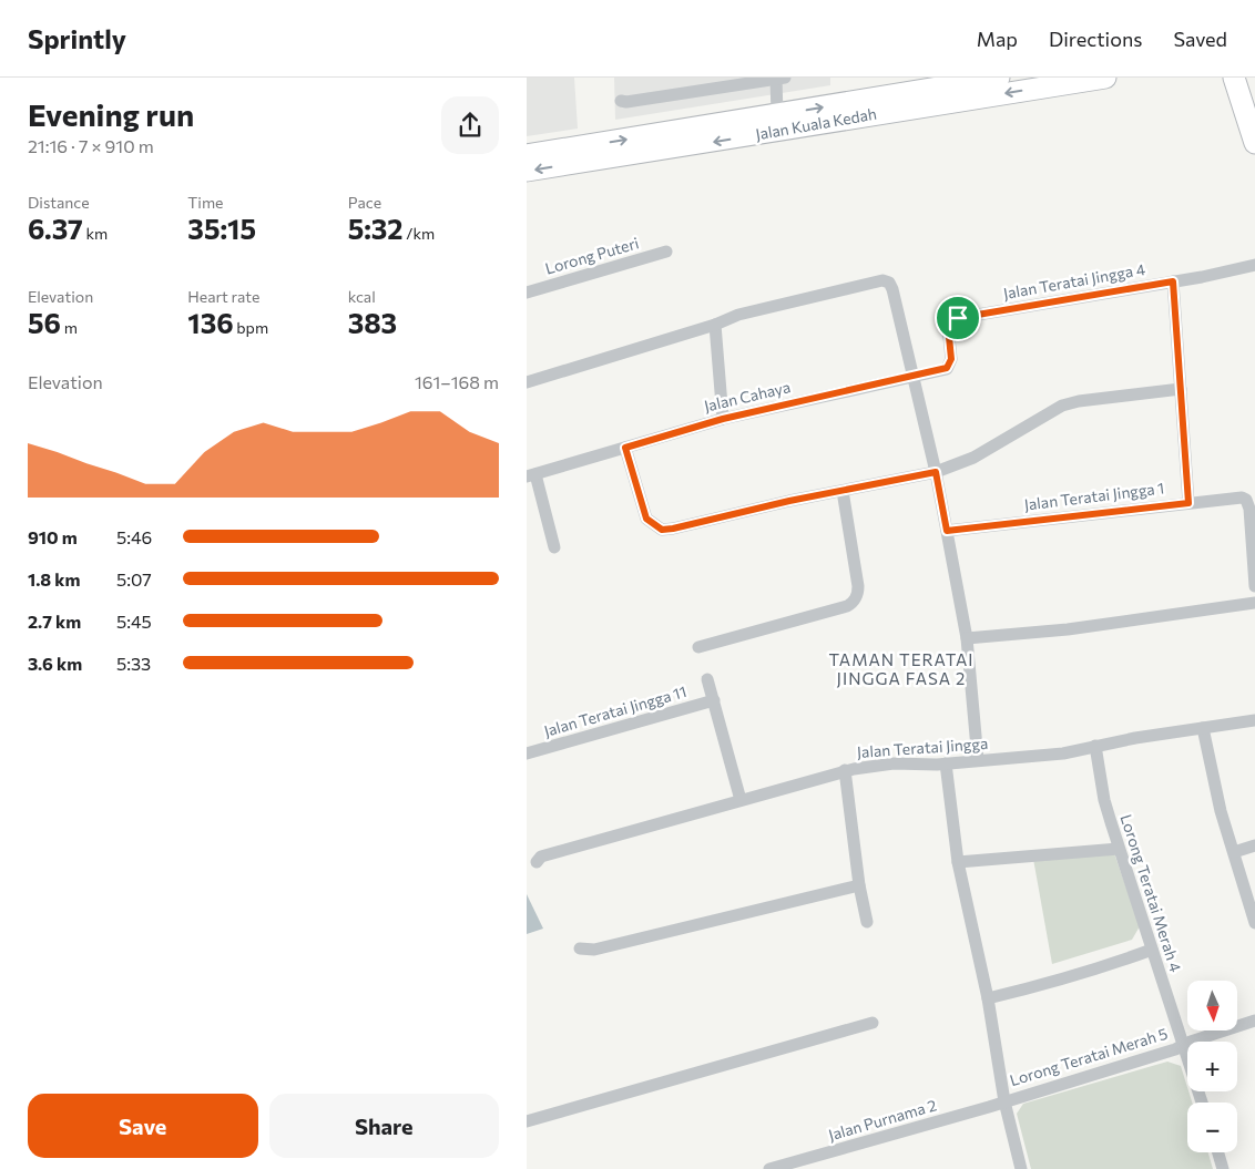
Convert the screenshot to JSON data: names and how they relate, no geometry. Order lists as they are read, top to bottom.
{
  "streets": {
    "main road": ["Jalan Kuala Kedah"],
    "street": [
      "Lorong Puteri",
      "Jalan Teratai Jingga 4",
      "Jalan Cahaya",
      "Jalan Teratai Jingga 1",
      "Jalan Teratai Jingga 11",
      "Jalan Teratai Jingga",
      "Lorong Teratai Merah 4",
      "Lorong Teratai Merah 5",
      "Jalan Purnama 2"
    ]
  },
  "crossings": [
    ["Jalan Teratai Jingga 4", "Jalan Cahaya"],
    ["Jalan Teratai Jingga", "Lorong Teratai Merah 4"],
    ["Lorong Teratai Merah 4", "Lorong Teratai Merah 5"],
    ["Lorong Teratai Merah 5", "Jalan Purnama 2"]
  ],
  "districts": ["TAMAN TERATAI JINGGA FASA 2"],
  "north": "bottom",
  "page": {
    "header": "Sprintly",
    "nav": ["Map", "Directions", "Saved"],
    "heading": ["Evening run", "21:16 · 7 × 910 m"],
    "stats": [
      ["Distance", "6.37 km"],
      ["Time", "35:15"],
      ["Pace", "5:32 /km"],
      ["Elevation", "56 m"],
      ["Heart rate", "136 bpm"],
      ["kcal", "383"]
    ],
    "chart": ["Elevation", "161–168 m"],
    "list": [
      {
        "name": "910 m",
        "note": "5:46"
      },
      {
        "name": "1.8 km",
        "note": "5:07"
      },
      {
        "name": "2.7 km",
        "note": "5:45"
      },
      {
        "name": "3.6 km",
        "note": "5:33"
      }
    ],
    "map_buttons": ["+", "−"],
    "buttons": ["Save", "Share"]
  }
}
